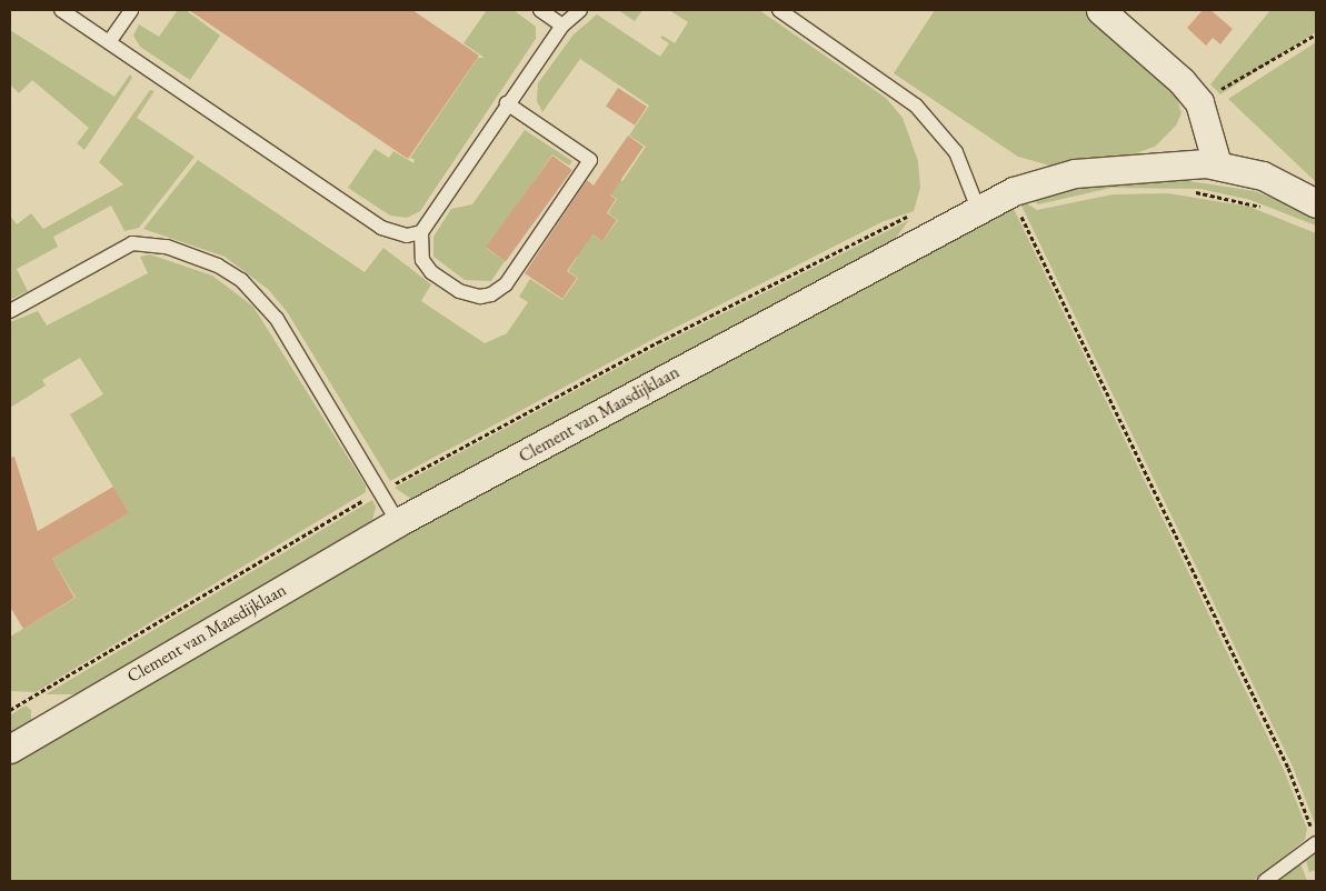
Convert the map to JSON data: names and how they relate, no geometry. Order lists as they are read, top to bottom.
{
  "streets": {
    "street": ["Clement van Maasdijklaan"]
  }
}
